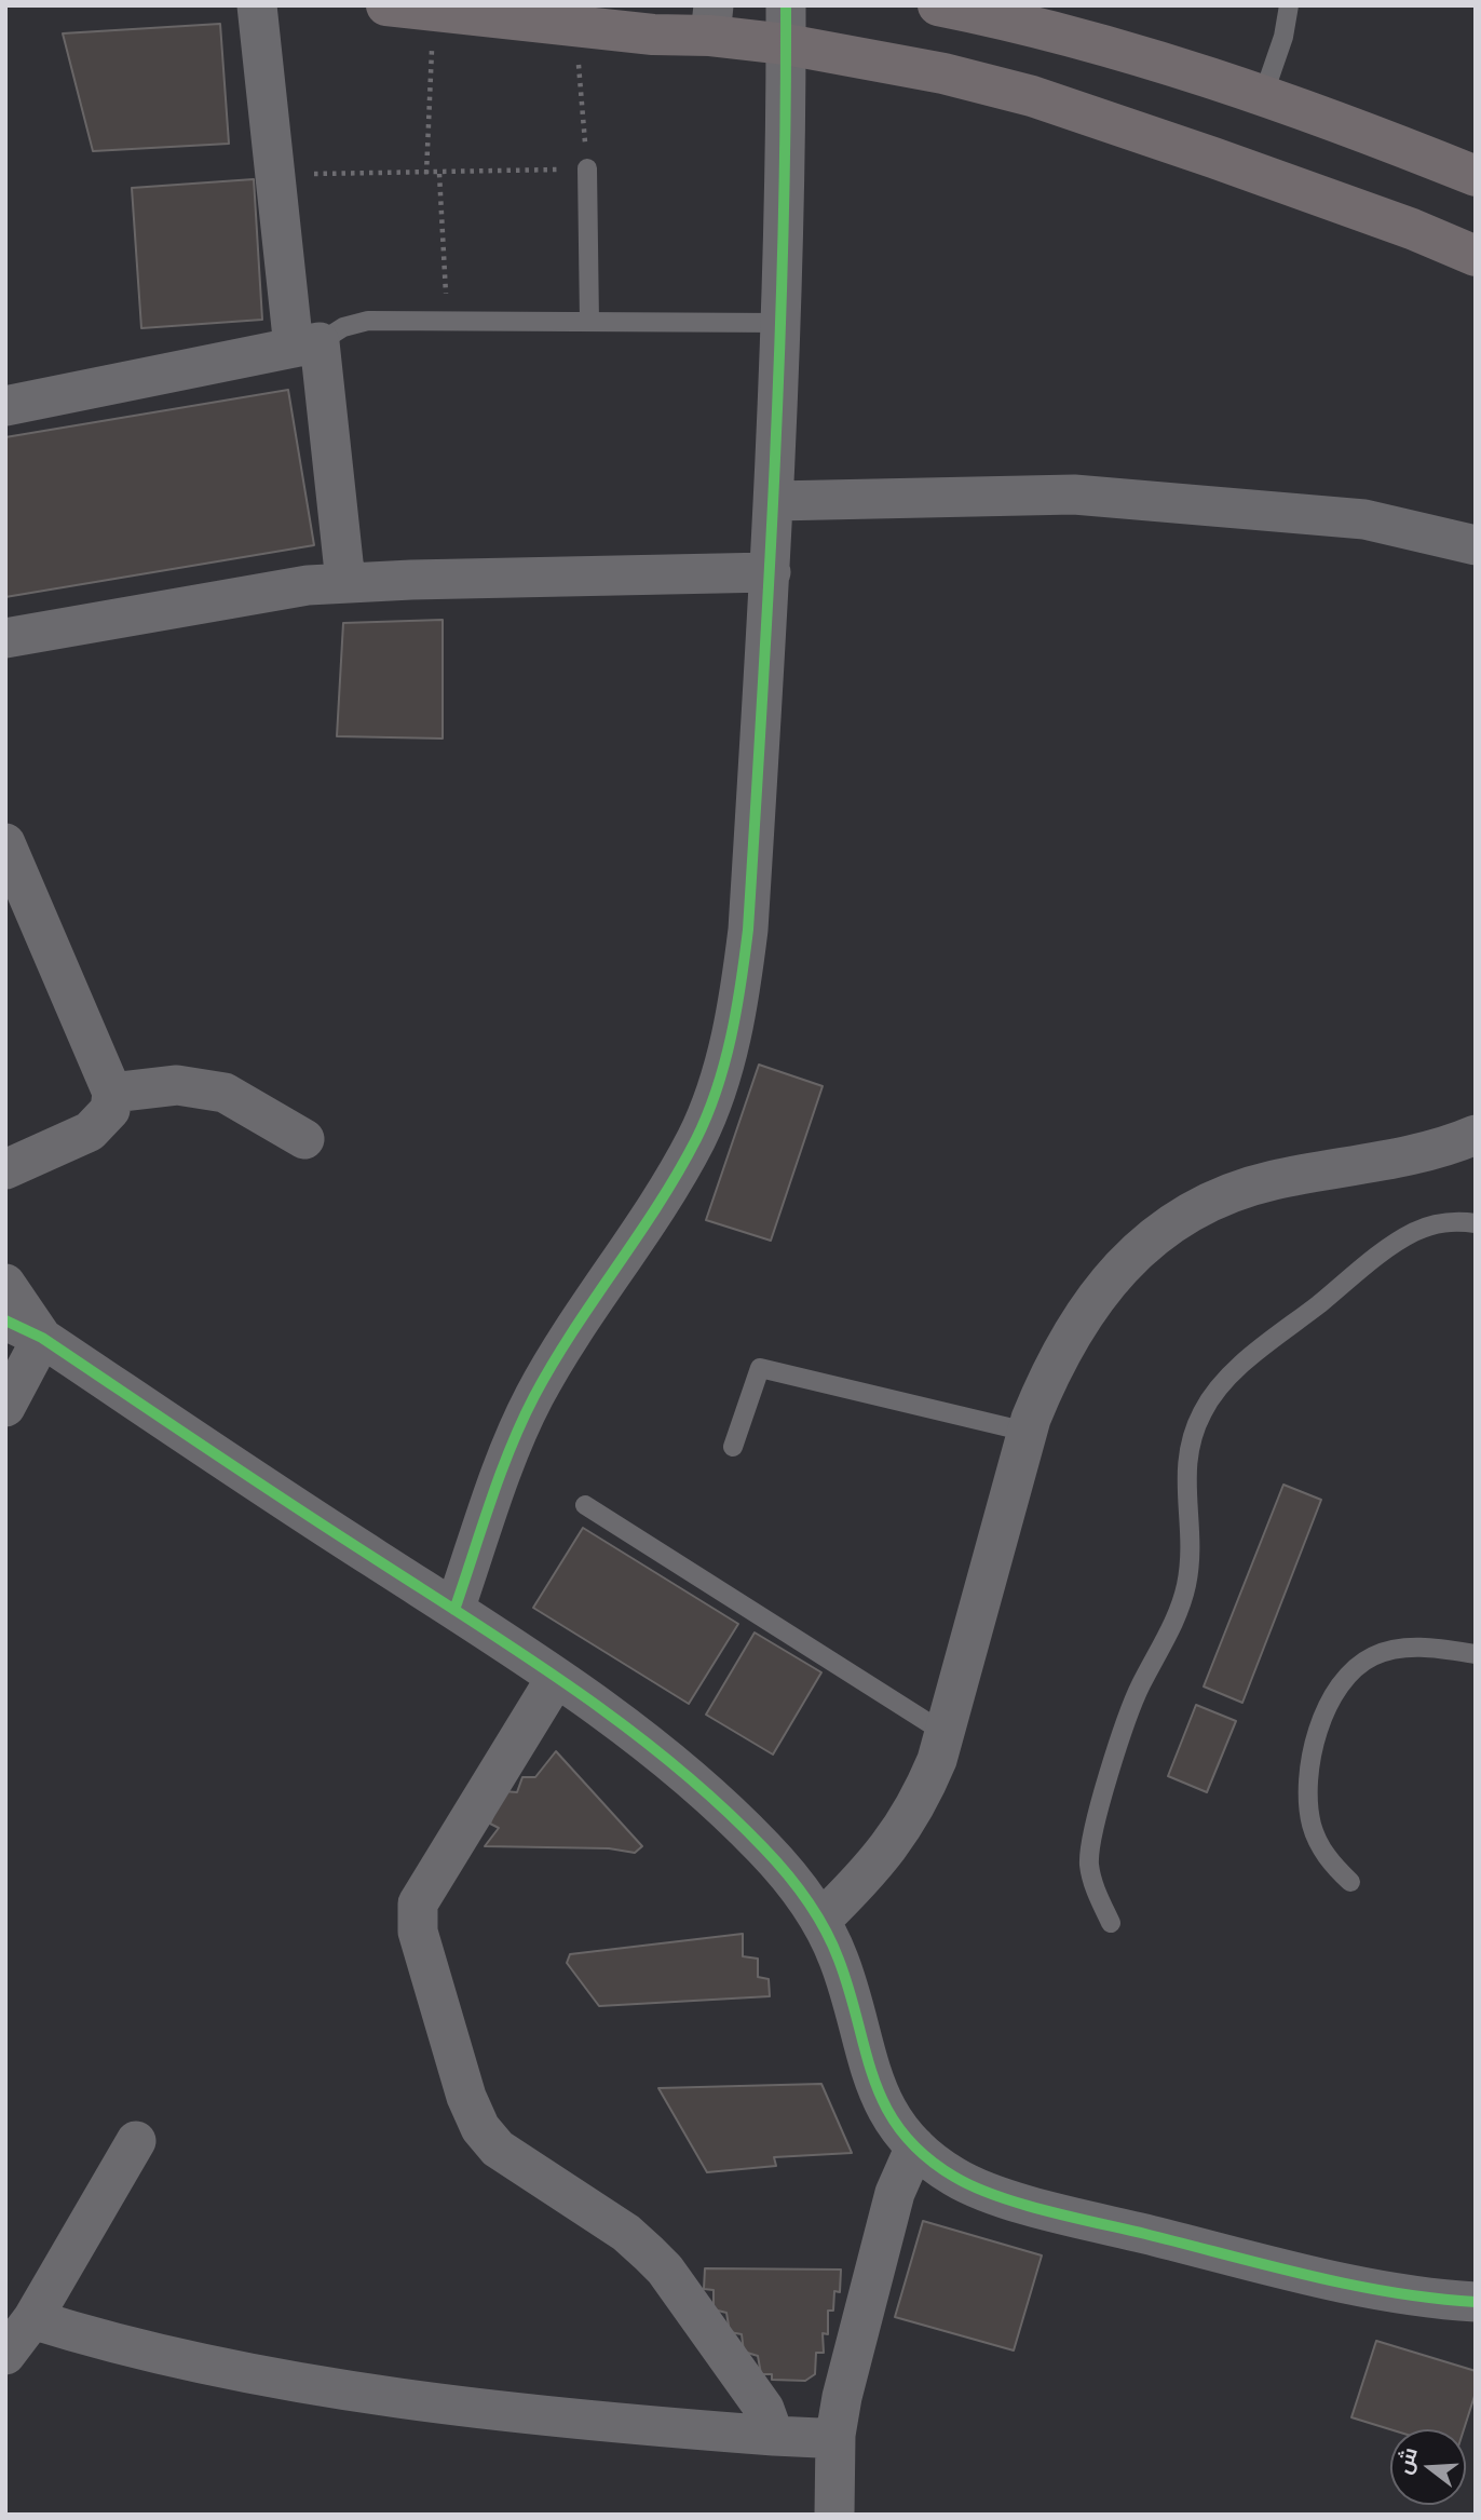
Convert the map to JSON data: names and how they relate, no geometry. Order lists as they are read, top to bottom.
{
  "north": "left"
}
